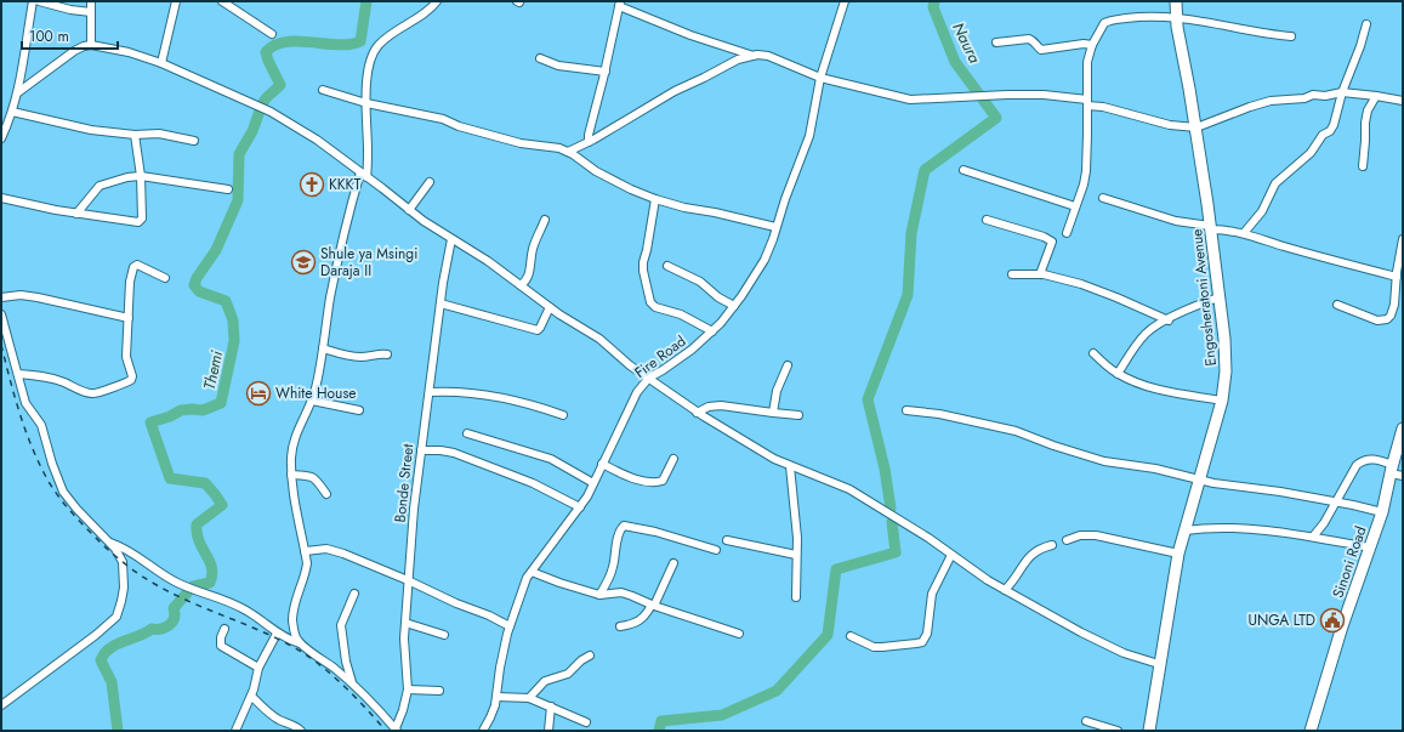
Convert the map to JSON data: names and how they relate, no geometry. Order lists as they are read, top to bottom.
{
  "streets": {
    "street": [
      "Engosheratoni Avenue",
      "Fire Road",
      "Bonde Street",
      "Sinoni Road"
    ]
  },
  "water": ["Naura", "Themi"],
  "places": {
    "church": ["KKKT"],
    "school or university": ["Shule ya Msingi Daraja II"],
    "hotel": ["White House"],
    "public building": ["UNGA LTD"]
  },
  "scale_bar": "100 m"
}
